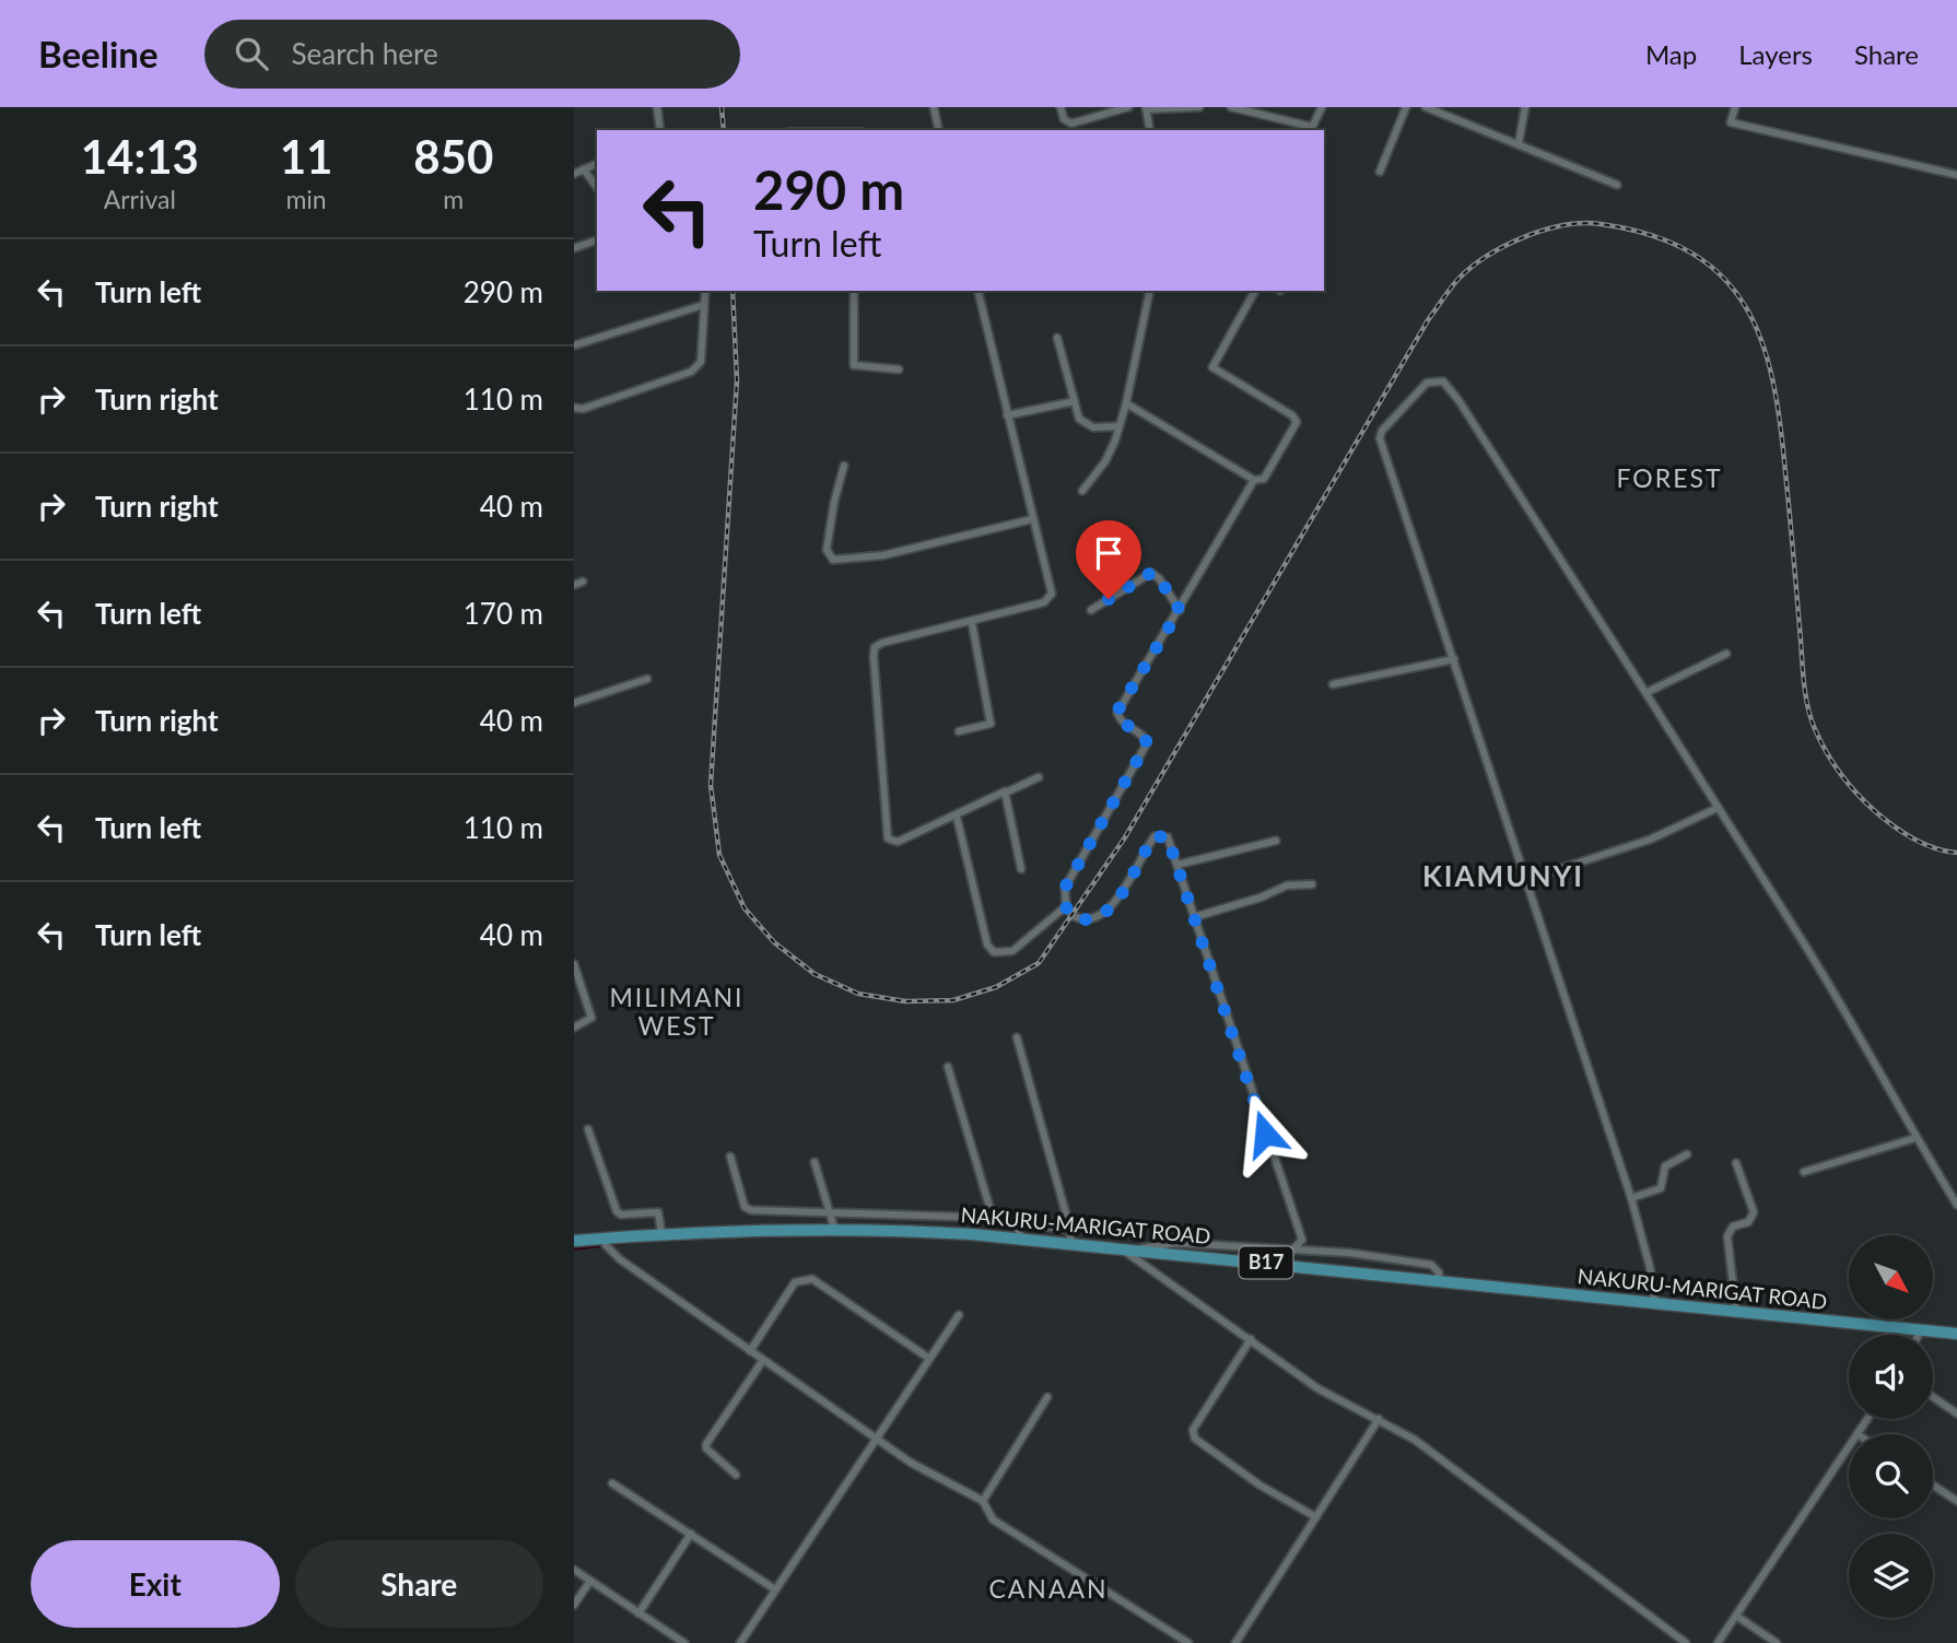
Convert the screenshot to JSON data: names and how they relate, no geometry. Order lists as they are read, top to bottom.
{
  "streets": {
    "main road": ["NAKURU-MARIGAT ROAD", "B17"]
  },
  "districts": [
    "FOREST",
    "KIAMUNYI",
    "MILIMANI WEST",
    "CANAAN"
  ],
  "north": "bottom right",
  "page": {
    "header": "Beeline",
    "search": "Search here",
    "nav": ["Map", "Layers", "Share"],
    "eta": [
      "14:13",
      "Arrival",
      "11",
      "min",
      "850",
      "m"
    ],
    "turn": ["290 m", "Turn left"],
    "list": [
      {
        "name": "Turn left",
        "value": "290 m"
      },
      {
        "name": "Turn right",
        "value": "110 m"
      },
      {
        "name": "Turn right",
        "value": "40 m"
      },
      {
        "name": "Turn left",
        "value": "170 m"
      },
      {
        "name": "Turn right",
        "value": "40 m"
      },
      {
        "name": "Turn left",
        "value": "110 m"
      },
      {
        "name": "Turn left",
        "value": "40 m"
      }
    ],
    "buttons": ["Exit", "Share"]
  }
}
